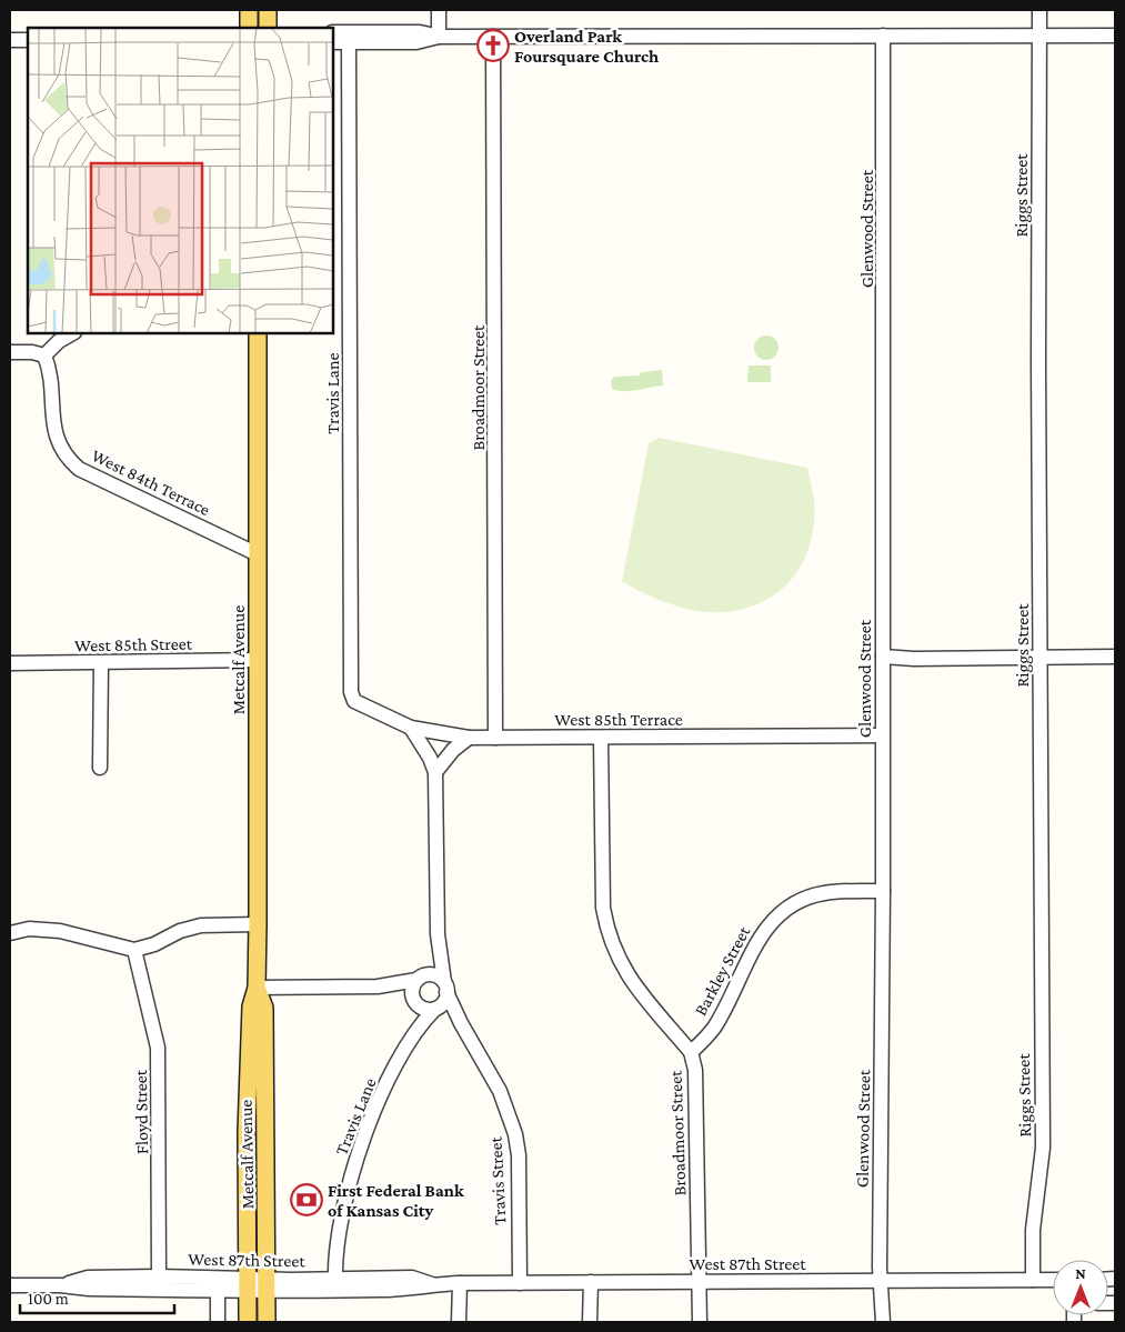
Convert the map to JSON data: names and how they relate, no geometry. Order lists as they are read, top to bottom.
{
  "streets": {
    "main road": ["Metcalf Avenue"],
    "street": [
      "Riggs Street",
      "Glenwood Street",
      "Broadmoor Street",
      "Travis Lane",
      "West 84th Terrace",
      "West 85th Street",
      "West 85th Terrace",
      "Barkley Street",
      "Floyd Street",
      "Travis Street",
      "West 87th Street"
    ]
  },
  "crossings": [
    ["Riggs Street", "West 87th Street"],
    ["Glenwood Street", "West 85th Terrace"],
    ["Glenwood Street", "Barkley Street"],
    ["Glenwood Street", "West 87th Street"],
    ["Broadmoor Street", "West 85th Terrace"],
    ["Broadmoor Street", "Barkley Street"],
    ["Broadmoor Street", "West 87th Street"],
    ["Travis Lane", "West 85th Terrace"],
    ["Travis Lane", "Travis Street"],
    ["Travis Lane", "West 87th Street"],
    ["West 84th Terrace", "Metcalf Avenue"],
    ["West 85th Street", "Metcalf Avenue"],
    ["Metcalf Avenue", "West 87th Street"],
    ["West 85th Terrace", "Travis Street"],
    ["Floyd Street", "West 87th Street"],
    ["Travis Street", "West 87th Street"]
  ],
  "places": {
    "church": ["Overland Park Foursquare Church"],
    "bank": ["First Federal Bank of Kansas City"]
  },
  "scale_bar": "100 m",
  "north": "top"
}
